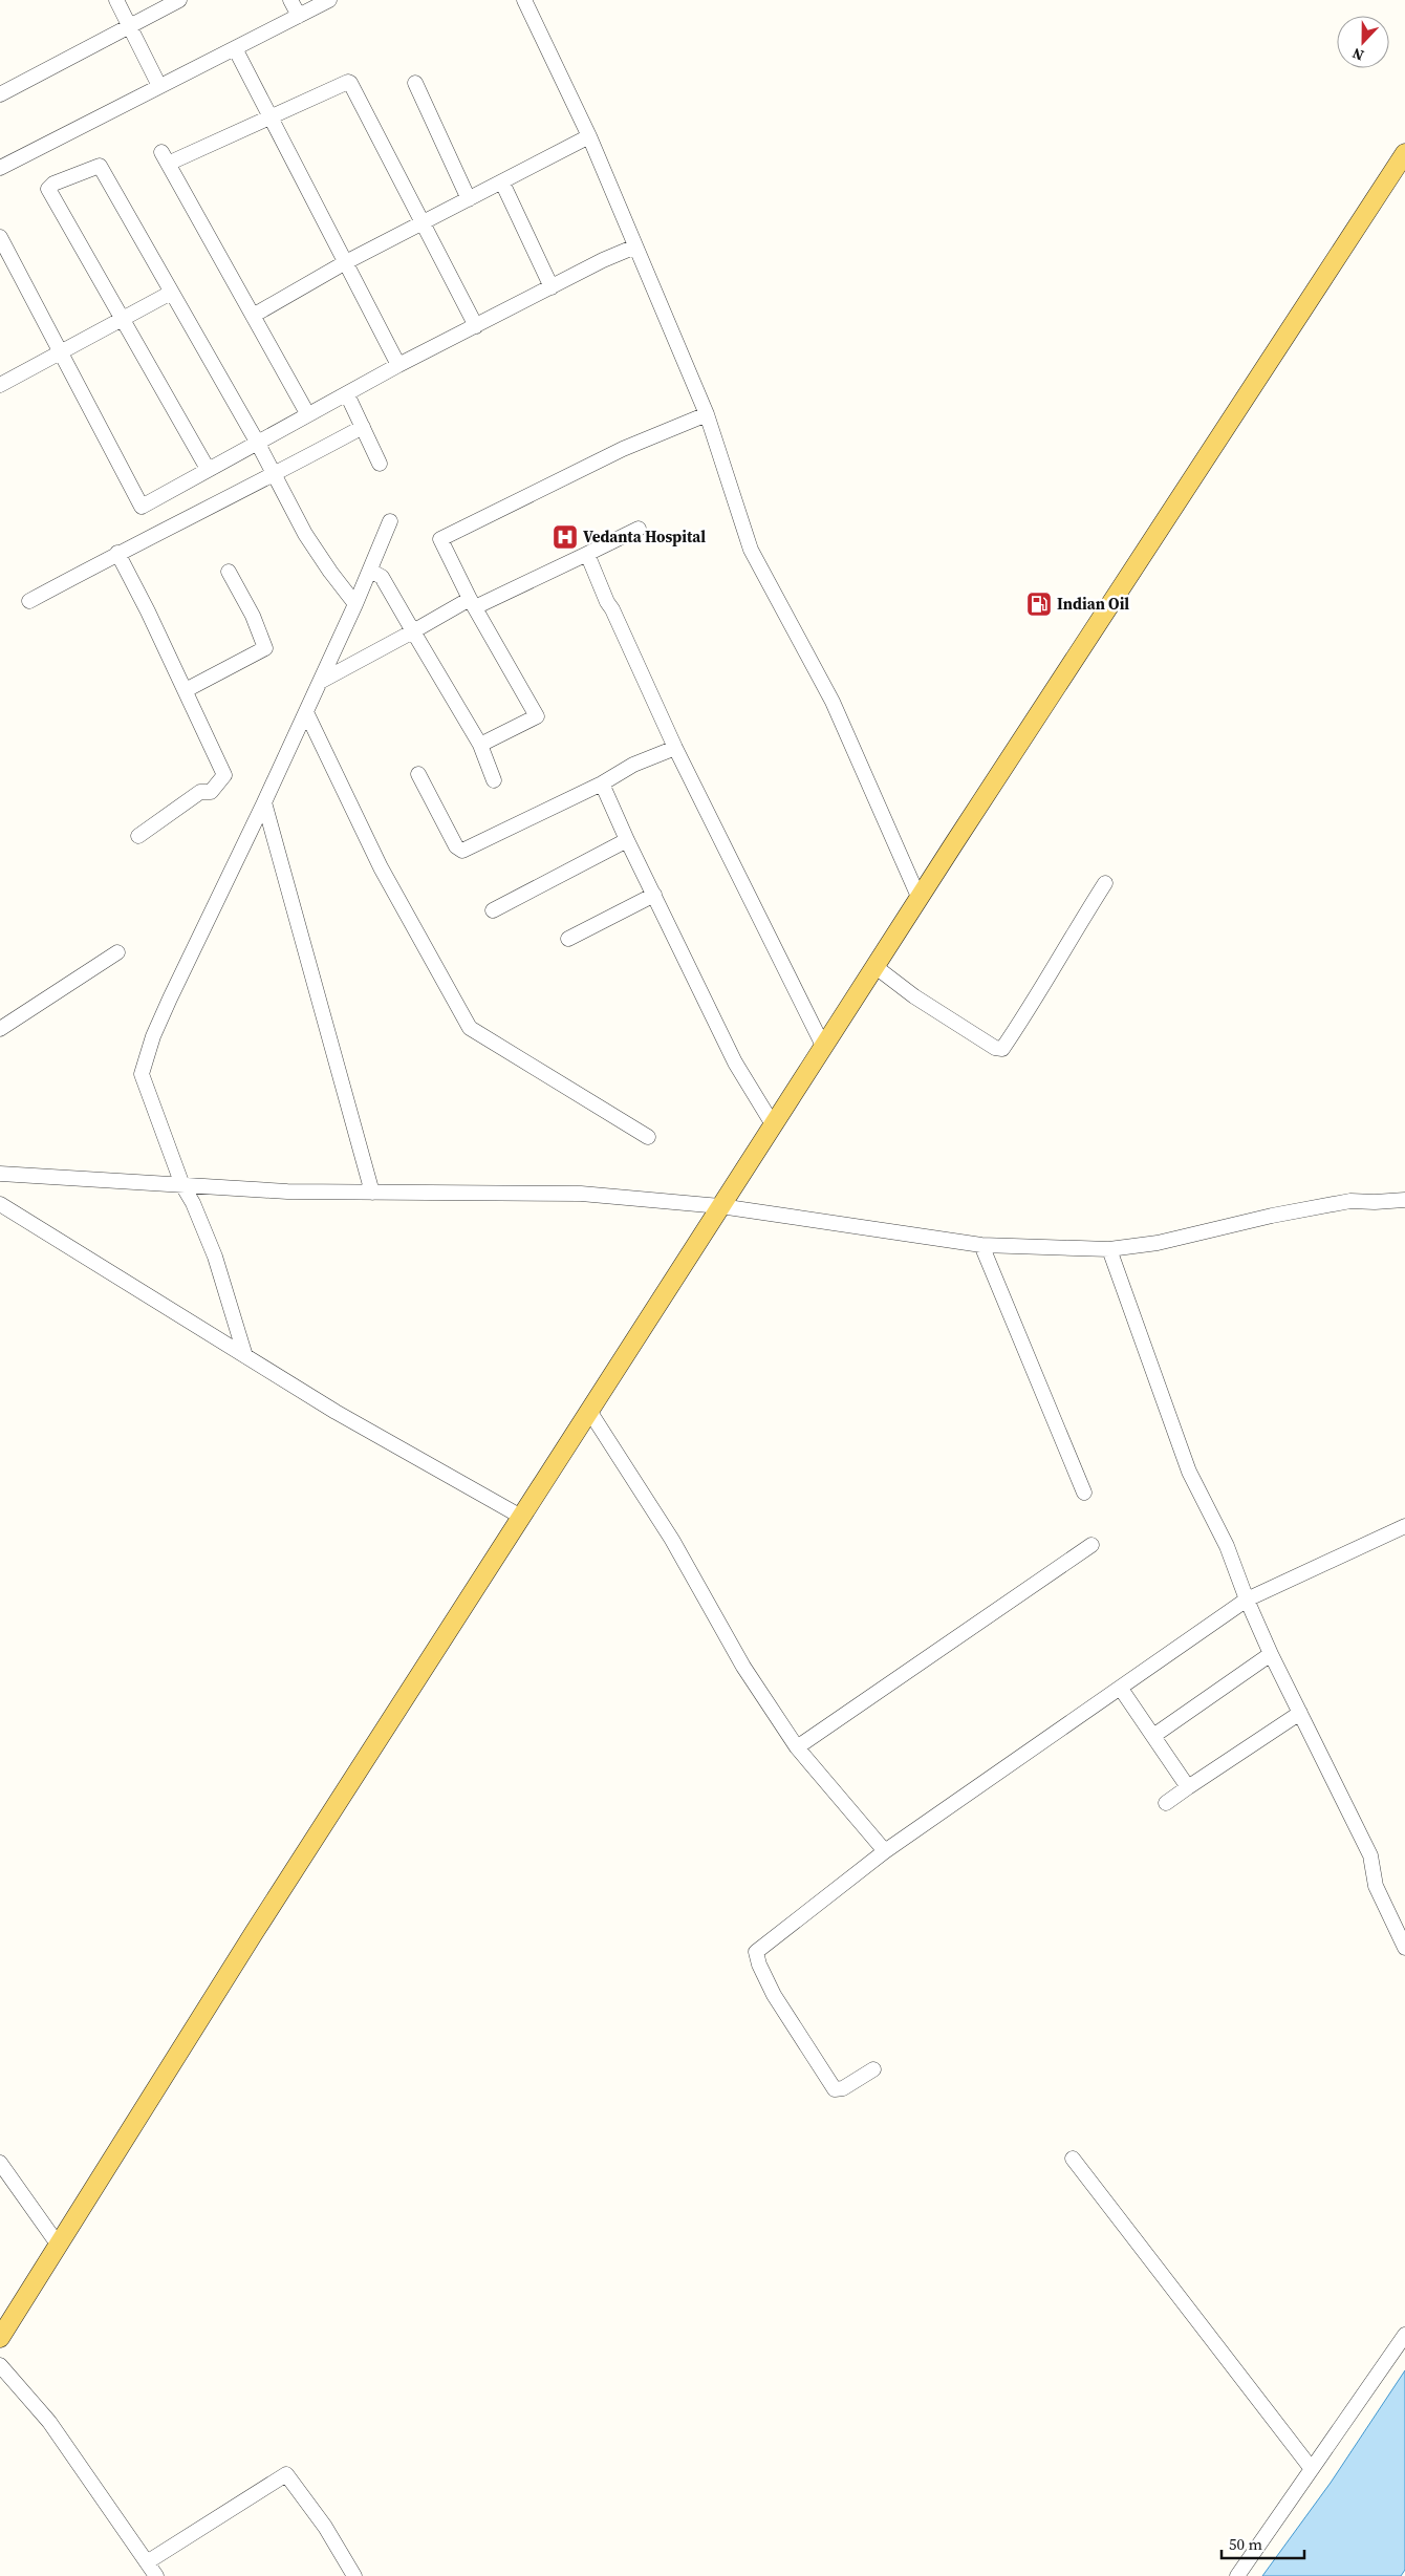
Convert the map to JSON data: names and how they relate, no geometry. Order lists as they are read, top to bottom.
{
  "places": {
    "hospital": ["Vedanta Hospital"],
    "fuel station": ["Indian Oil"]
  },
  "scale_bar": "50 m",
  "north": "bottom"
}
